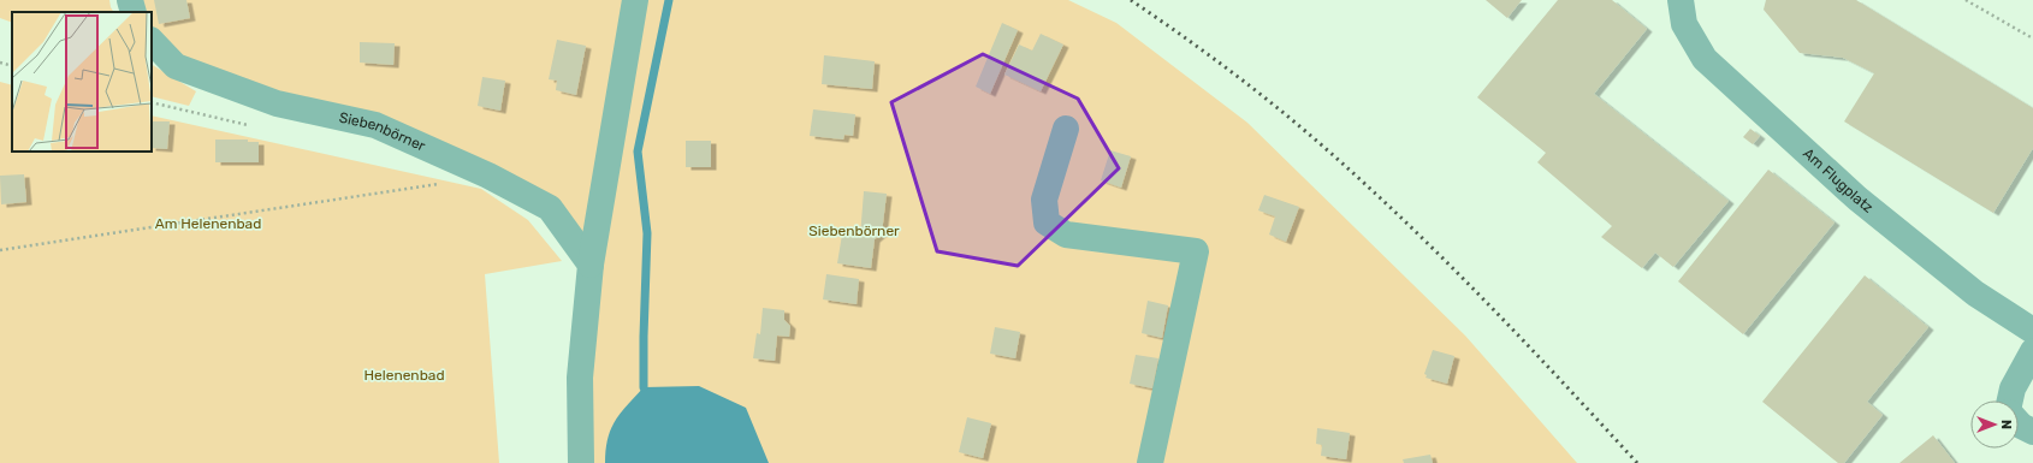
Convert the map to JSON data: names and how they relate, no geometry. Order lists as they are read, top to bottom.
{
  "streets": {
    "street": ["Siebenbörner", "Am Flugplatz"]
  },
  "parks": ["Am Helenenbad", "Siebenbörner", "Helenenbad"],
  "north": "right"
}
